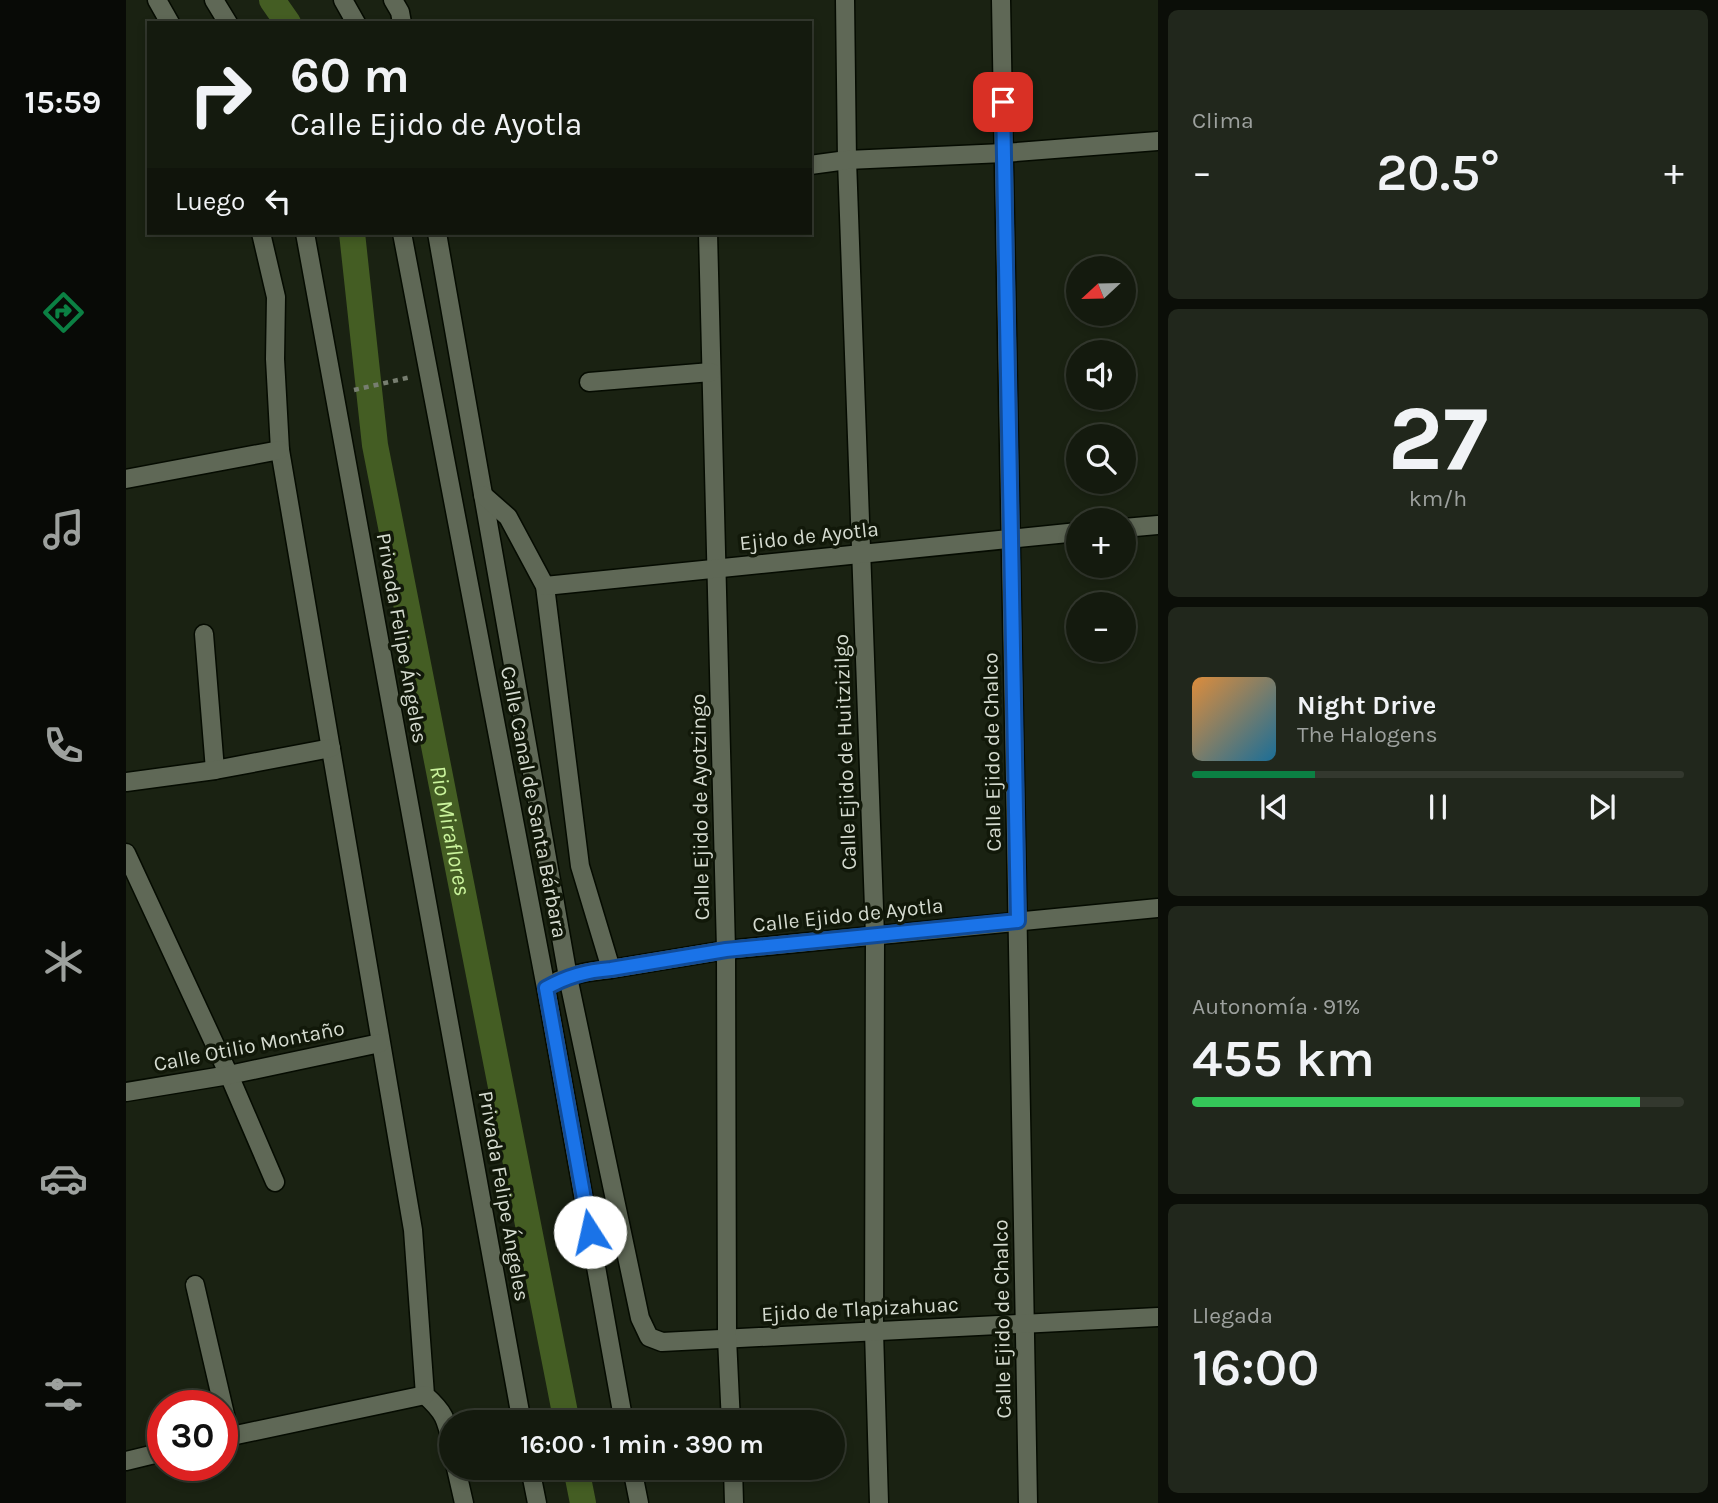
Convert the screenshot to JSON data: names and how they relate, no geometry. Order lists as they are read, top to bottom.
{
  "streets": {
    "street": [
      "Ejido de Ayotla",
      "Privada Felipe Ángeles",
      "Calle Ejido de Huitzizilgo",
      "Calle Ejido de Chalco",
      "Calle Canal de Santa Bárbara",
      "Calle Ejido de Ayotzingo",
      "Calle Ejido de Ayotla",
      "Calle Otilio Montaño",
      "Ejido de Tlapizahuac"
    ]
  },
  "crossings": [
    ["Ejido de Ayotla", "Calle Ejido de Huitzizilgo"],
    ["Ejido de Ayotla", "Calle Ejido de Chalco"],
    ["Ejido de Ayotla", "Calle Ejido de Ayotzingo"],
    ["Calle Ejido de Huitzizilgo", "Calle Ejido de Ayotla"],
    ["Calle Ejido de Huitzizilgo", "Ejido de Tlapizahuac"],
    ["Calle Ejido de Chalco", "Calle Ejido de Ayotla"],
    ["Calle Ejido de Chalco", "Ejido de Tlapizahuac"],
    ["Calle Canal de Santa Bárbara", "Calle Ejido de Ayotla"],
    ["Calle Ejido de Ayotzingo", "Calle Ejido de Ayotla"],
    ["Calle Ejido de Ayotzingo", "Ejido de Tlapizahuac"],
    ["Calle Ejido de Ayotla", "Ejido de Tlapizahuac"]
  ],
  "water": ["Rio Miraflores"],
  "north": "left",
  "page": {
    "tabs": "15:59",
    "tile": [
      "Clima",
      ["27", "km/h"],
      ["Autonomía · 91%", "455 km"],
      ["Llegada", "16:00"]
    ],
    "turn": ["60 m", "Calle Ejido de Ayotla"],
    "heat": ["−", "20.5°", "+"],
    "then": "Luego",
    "map_buttons": ["+", "−"],
    "song": ["Night Drive", "The Halogens"],
    "limit": "30",
    "trip": "16:00 · 1 min · 390 m"
  }
}
